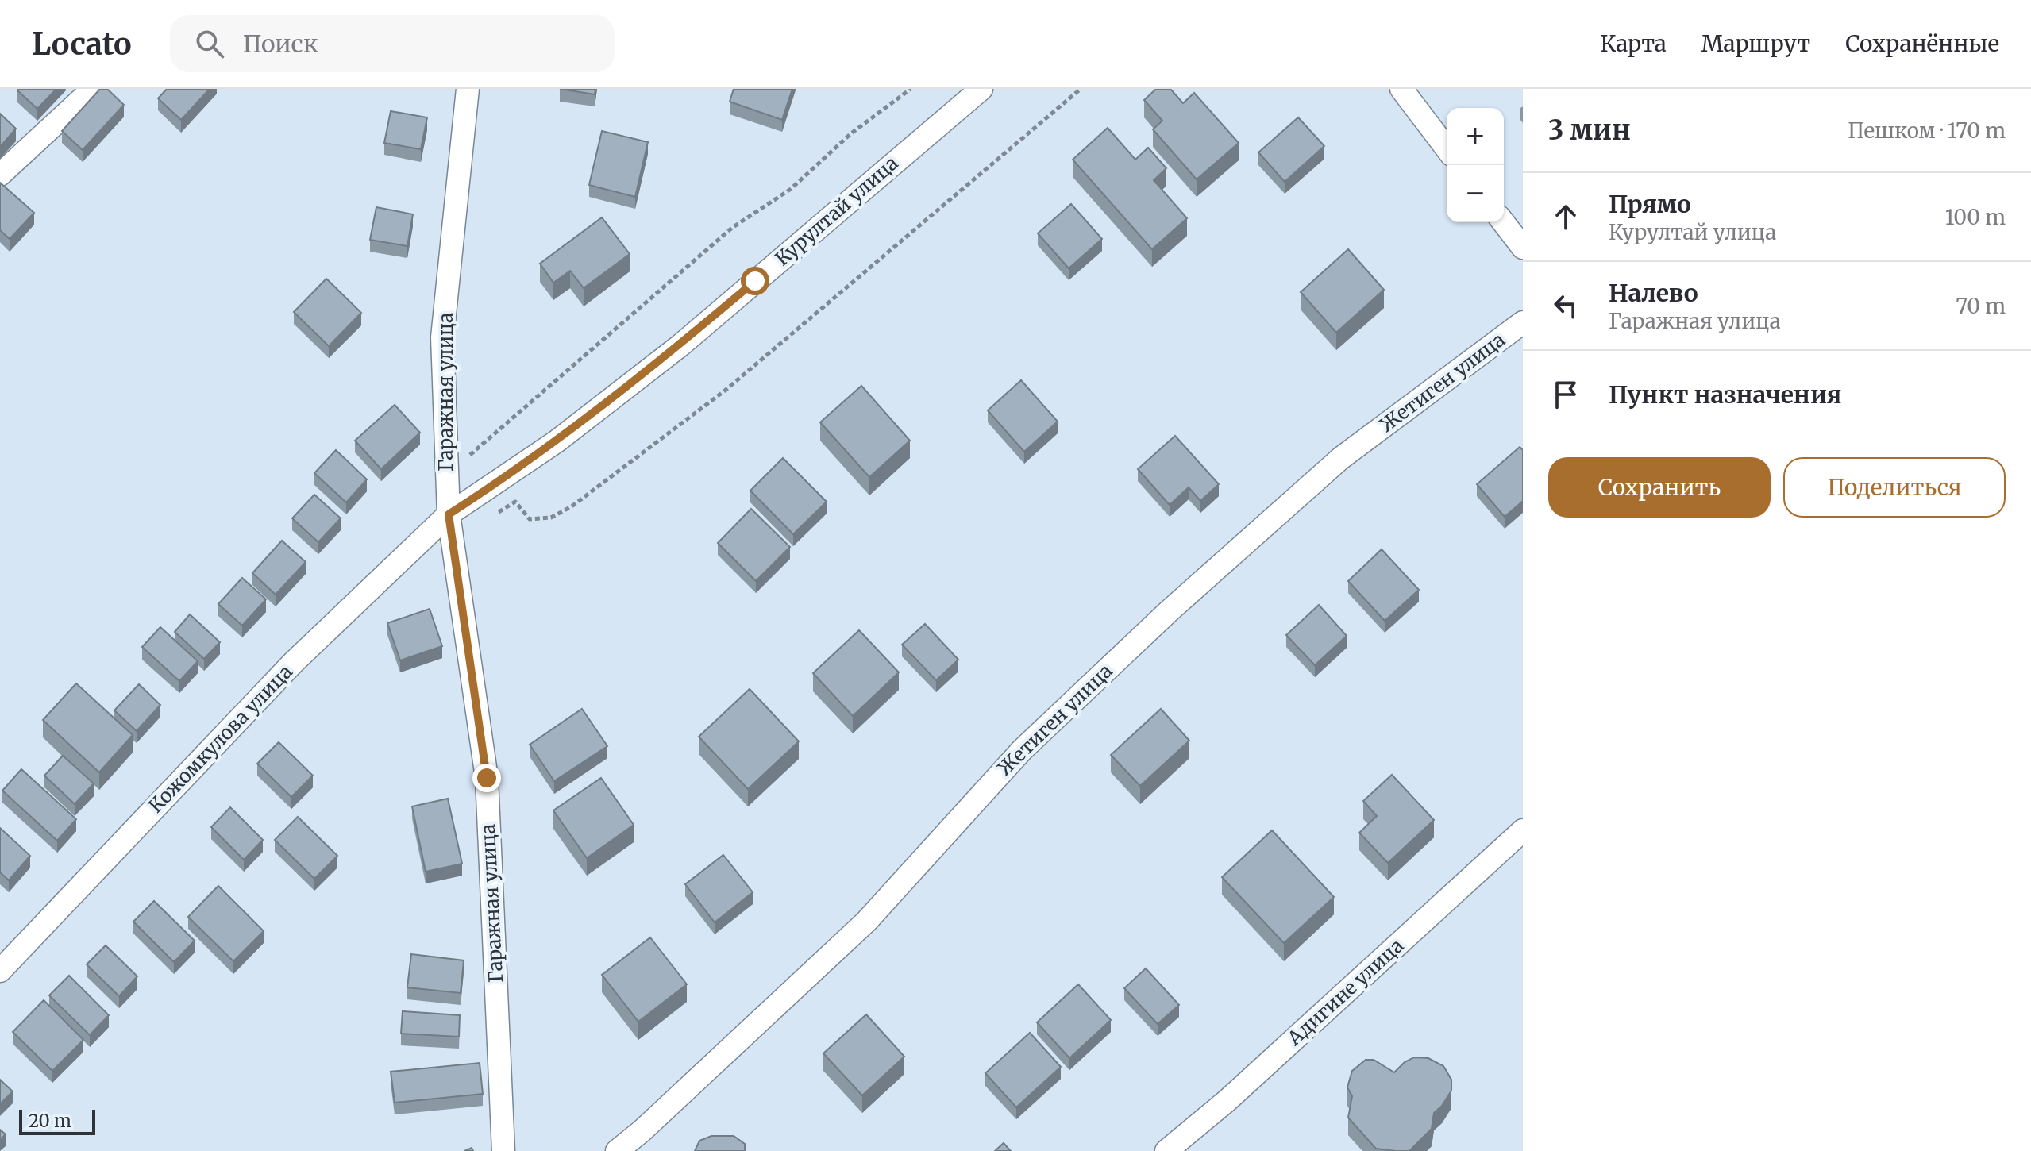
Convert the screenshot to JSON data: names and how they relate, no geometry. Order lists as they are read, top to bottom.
{
  "streets": {
    "street": [
      "Курултай улица",
      "Жетиген улица",
      "Гаражная улица",
      "Кожомкулова улица",
      "Адигине улица"
    ]
  },
  "crossings": [
    ["Курултай улица", "Гаражная улица"],
    ["Курултай улица", "Кожомкулова улица"],
    ["Гаражная улица", "Кожомкулова улица"]
  ],
  "scale_bar": "20 m",
  "page": {
    "header": "Locato",
    "search": "Поиск",
    "nav": ["Карта", "Маршрут", "Сохранённые"],
    "heading": ["3 мин", "Пешком · 170 m"],
    "map_buttons": ["+", "−"],
    "list": [
      ["Прямо", "Курултай улица", "100 m"],
      ["Налево", "Гаражная улица", "70 m"],
      "Пункт назначения"
    ],
    "buttons": ["Сохранить", "Поделиться"],
    "scale": "20 m"
  }
}
